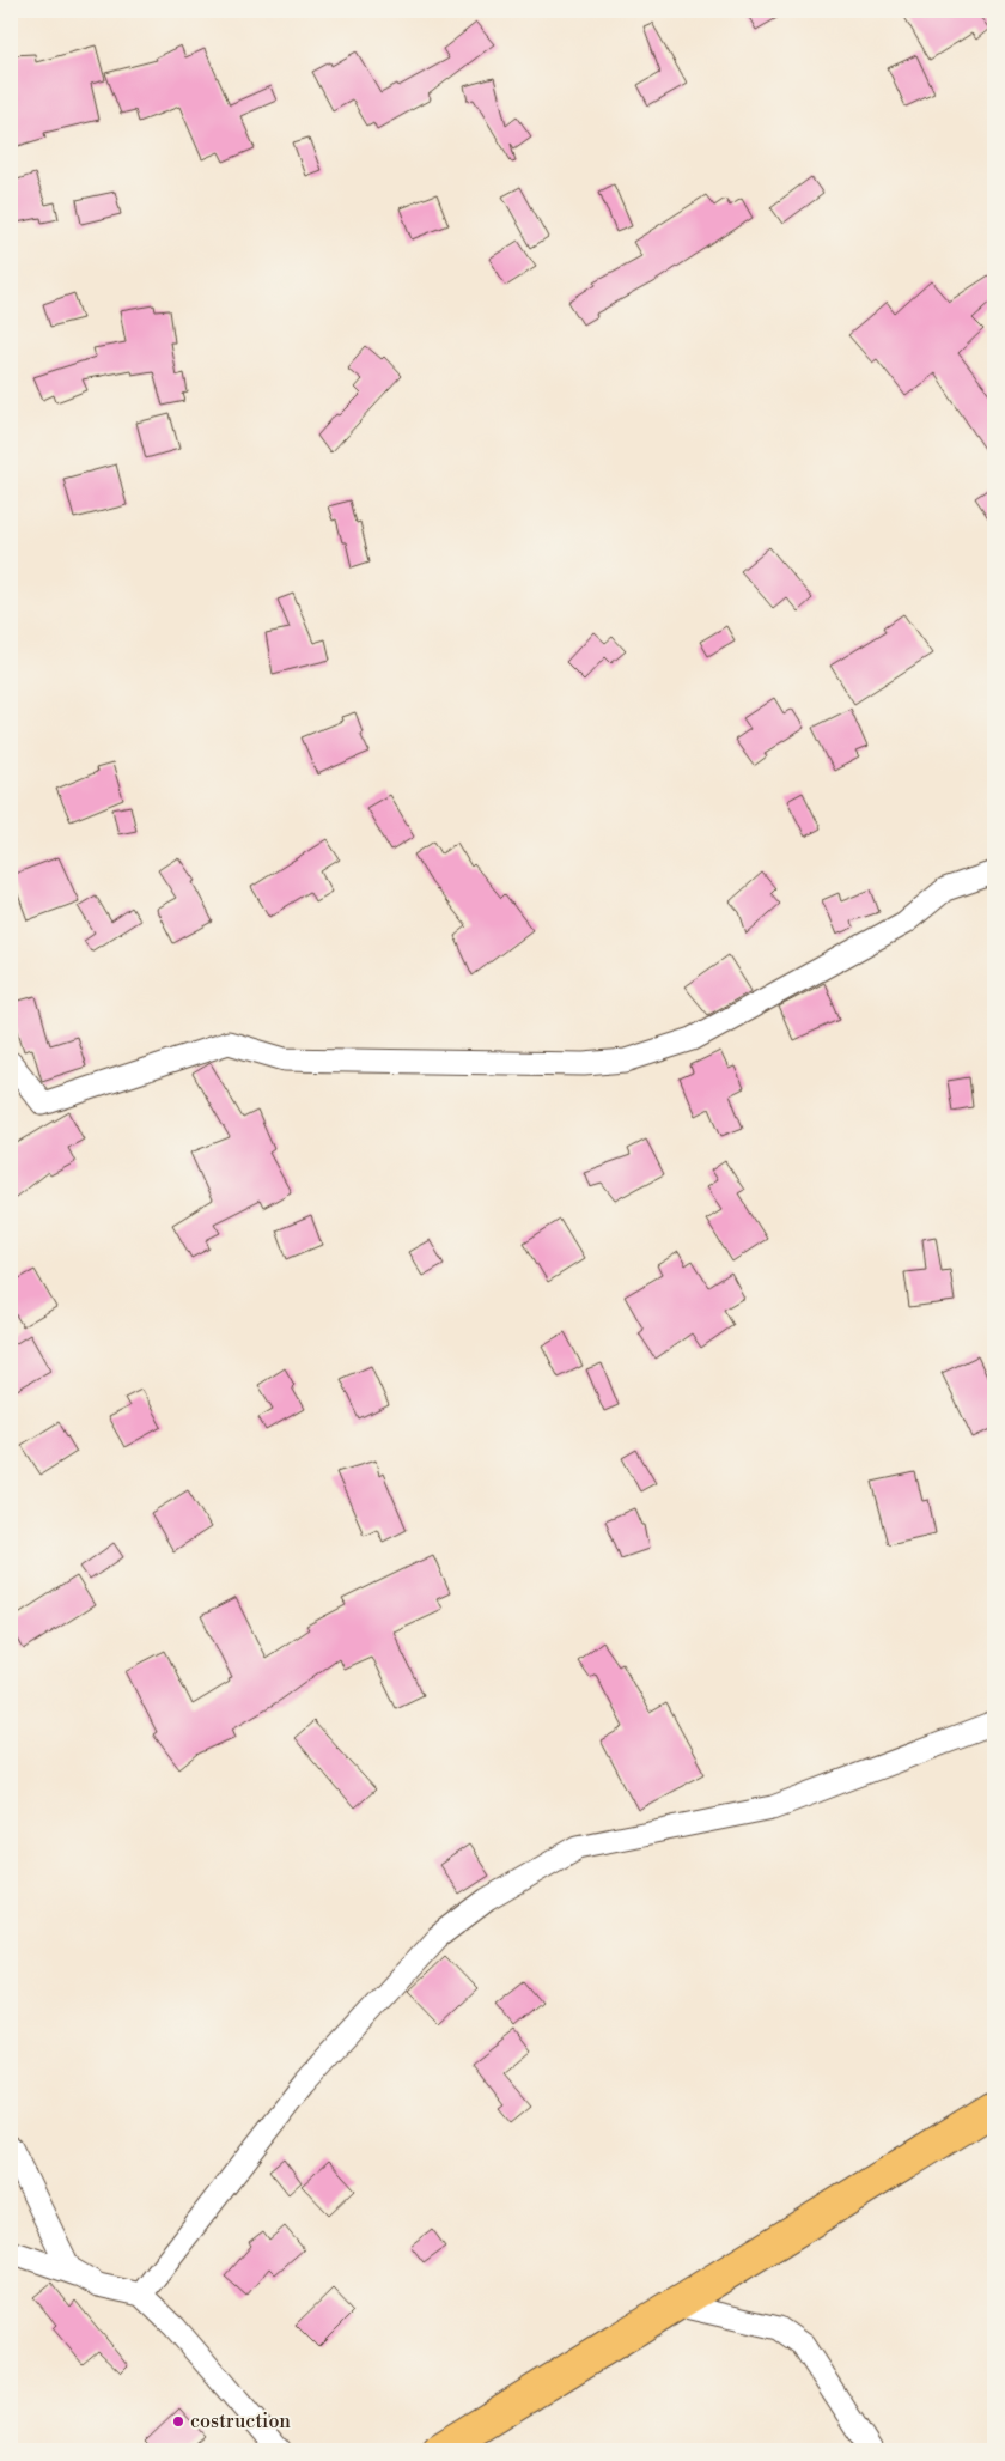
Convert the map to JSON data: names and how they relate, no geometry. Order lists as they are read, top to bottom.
{
  "places": ["costruction"]
}
